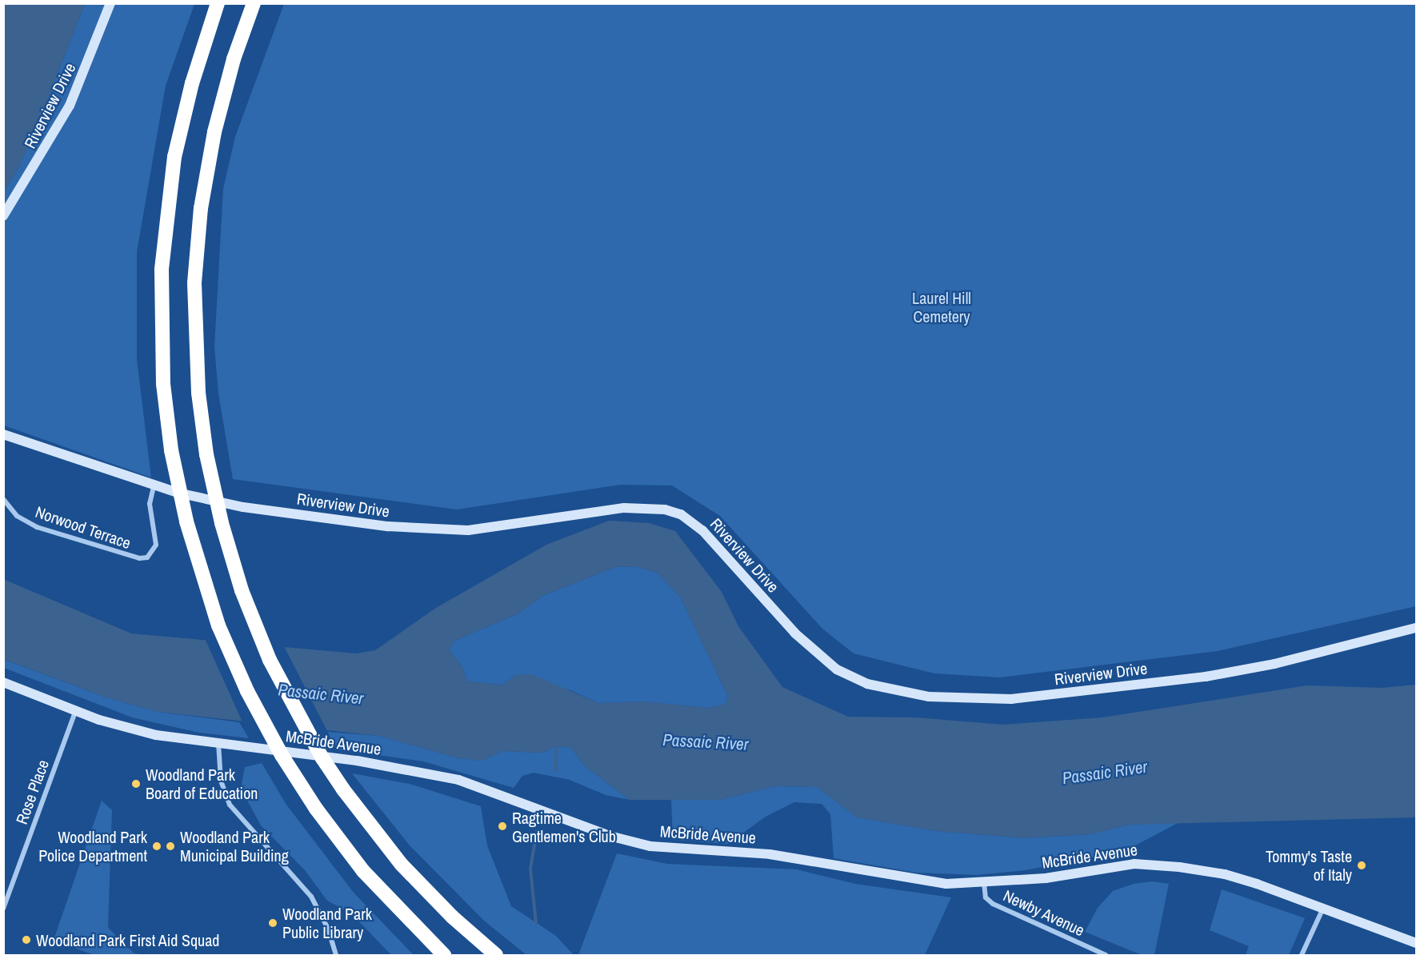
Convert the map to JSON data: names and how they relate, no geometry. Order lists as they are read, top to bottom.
{
  "streets": {
    "street": [
      "Riverview Drive",
      "Norwood Terrace",
      "McBride Avenue",
      "Rose Place",
      "Newby Avenue"
    ]
  },
  "crossings": [
    ["Riverview Drive", "Norwood Terrace"],
    ["McBride Avenue", "Rose Place"],
    ["McBride Avenue", "Newby Avenue"]
  ],
  "water": ["Passaic River"],
  "parks": ["Laurel Hill Cemetery"],
  "places": [
    "Woodland Park Board of Education",
    "Ragtime Gentlemen's Club",
    "Woodland Park Police Department",
    "Woodland Park Municipal Building",
    "Tommy's Taste of Italy",
    "Woodland Park Public Library",
    "Woodland Park First Aid Squad"
  ]
}
